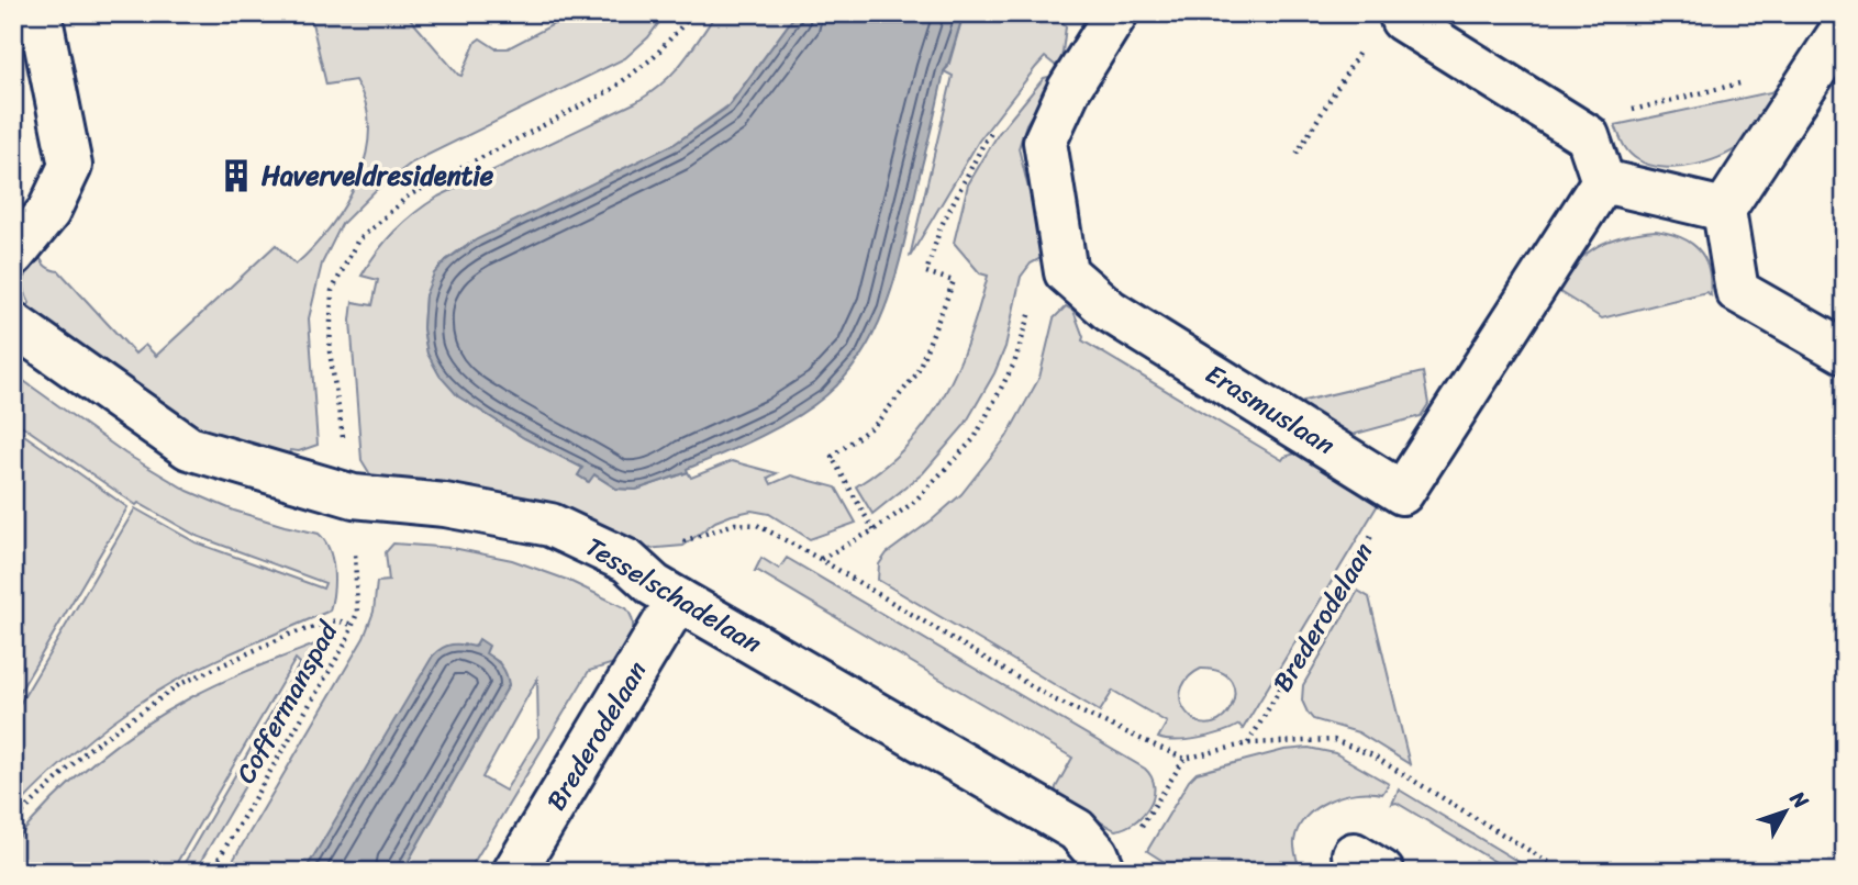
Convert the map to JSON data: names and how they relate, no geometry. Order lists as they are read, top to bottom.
{
  "streets": {
    "street": ["Erasmuslaan", "Tesselschadelaan", "Brederodelaan"],
    "path": ["Coffermanspad"]
  },
  "crossings": [
    ["Erasmuslaan", "Brederodelaan"],
    ["Tesselschadelaan", "Brederodelaan"],
    ["Tesselschadelaan", "Coffermanspad"]
  ],
  "places": {
    "building": ["Haverveldresidentie"]
  },
  "north": "top right"
}
